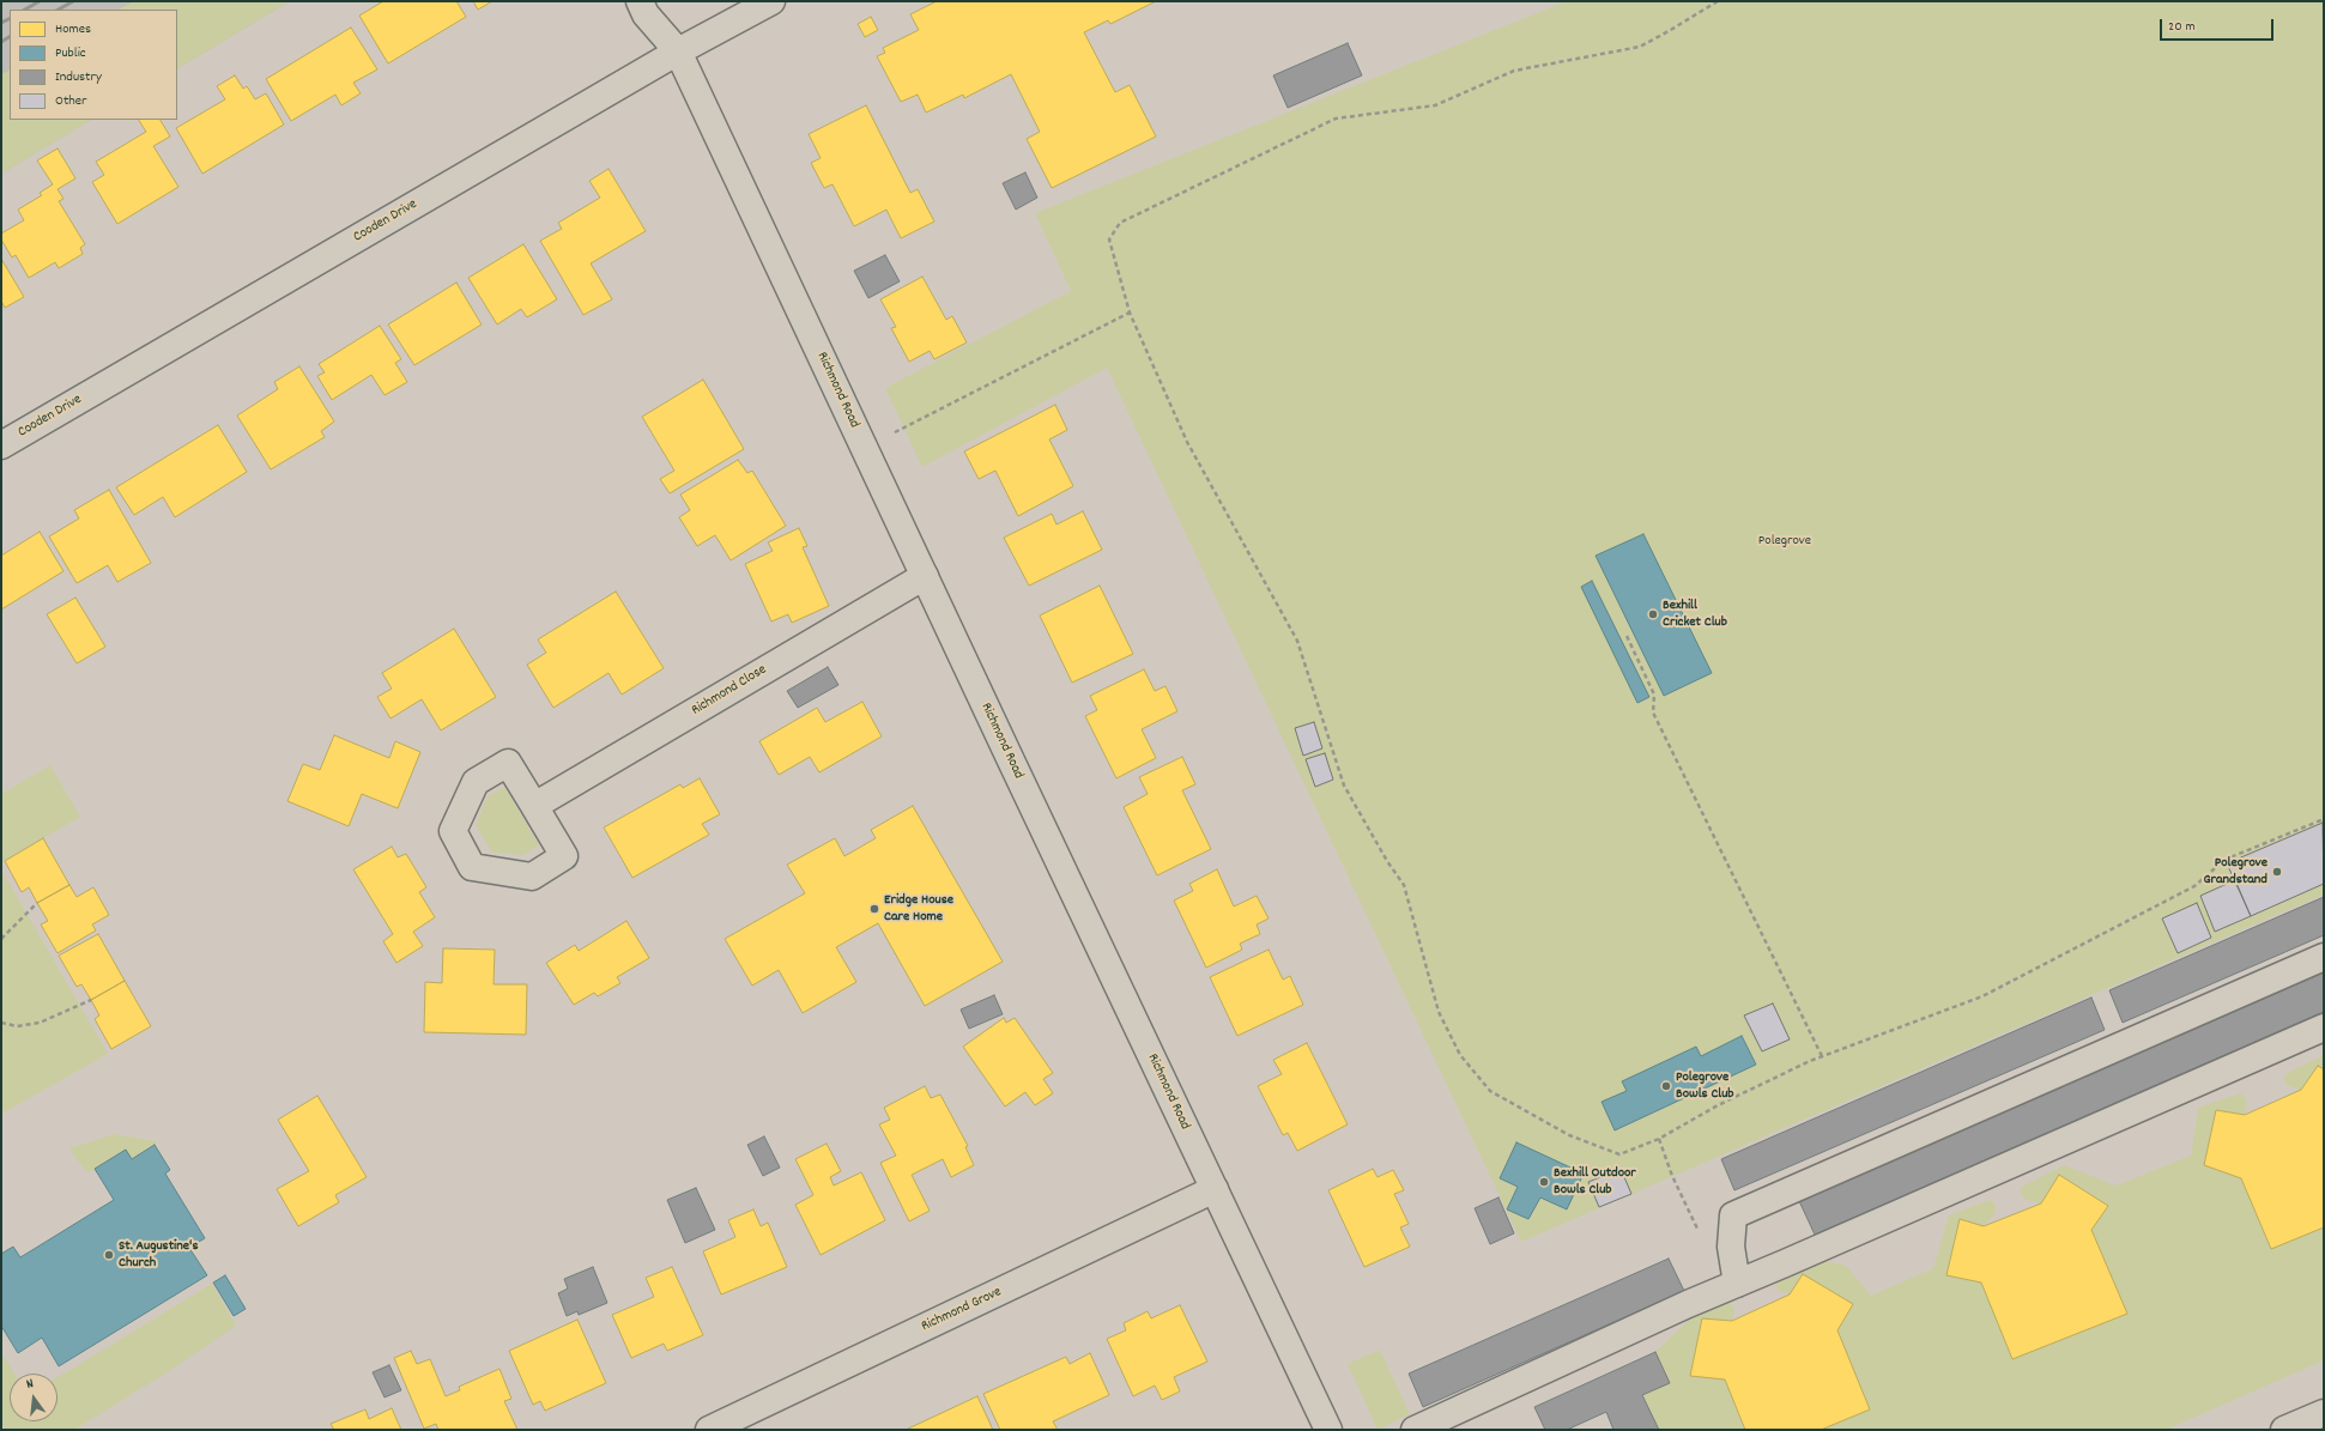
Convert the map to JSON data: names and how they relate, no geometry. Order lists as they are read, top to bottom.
{
  "streets": {
    "main road": [
      "Cooden Drive",
      "Richmond Road",
      "Richmond Close",
      "Richmond Grove"
    ]
  },
  "crossings": [
    ["Cooden Drive", "Richmond Road"],
    ["Richmond Road", "Richmond Close"],
    ["Richmond Road", "Richmond Grove"]
  ],
  "parks": ["Polegrove"],
  "places": [
    "Bexhill Cricket Club",
    "Polegrove Grandstand",
    "Eridge House Care Home",
    "Polegrove Bowls Club",
    "Bexhill Outdoor Bowls Club",
    "St. Augustine's Church"
  ],
  "legend": [
    "Homes",
    "Public",
    "Industry",
    "Other"
  ],
  "scale_bar": "20 m",
  "north": "top"
}
